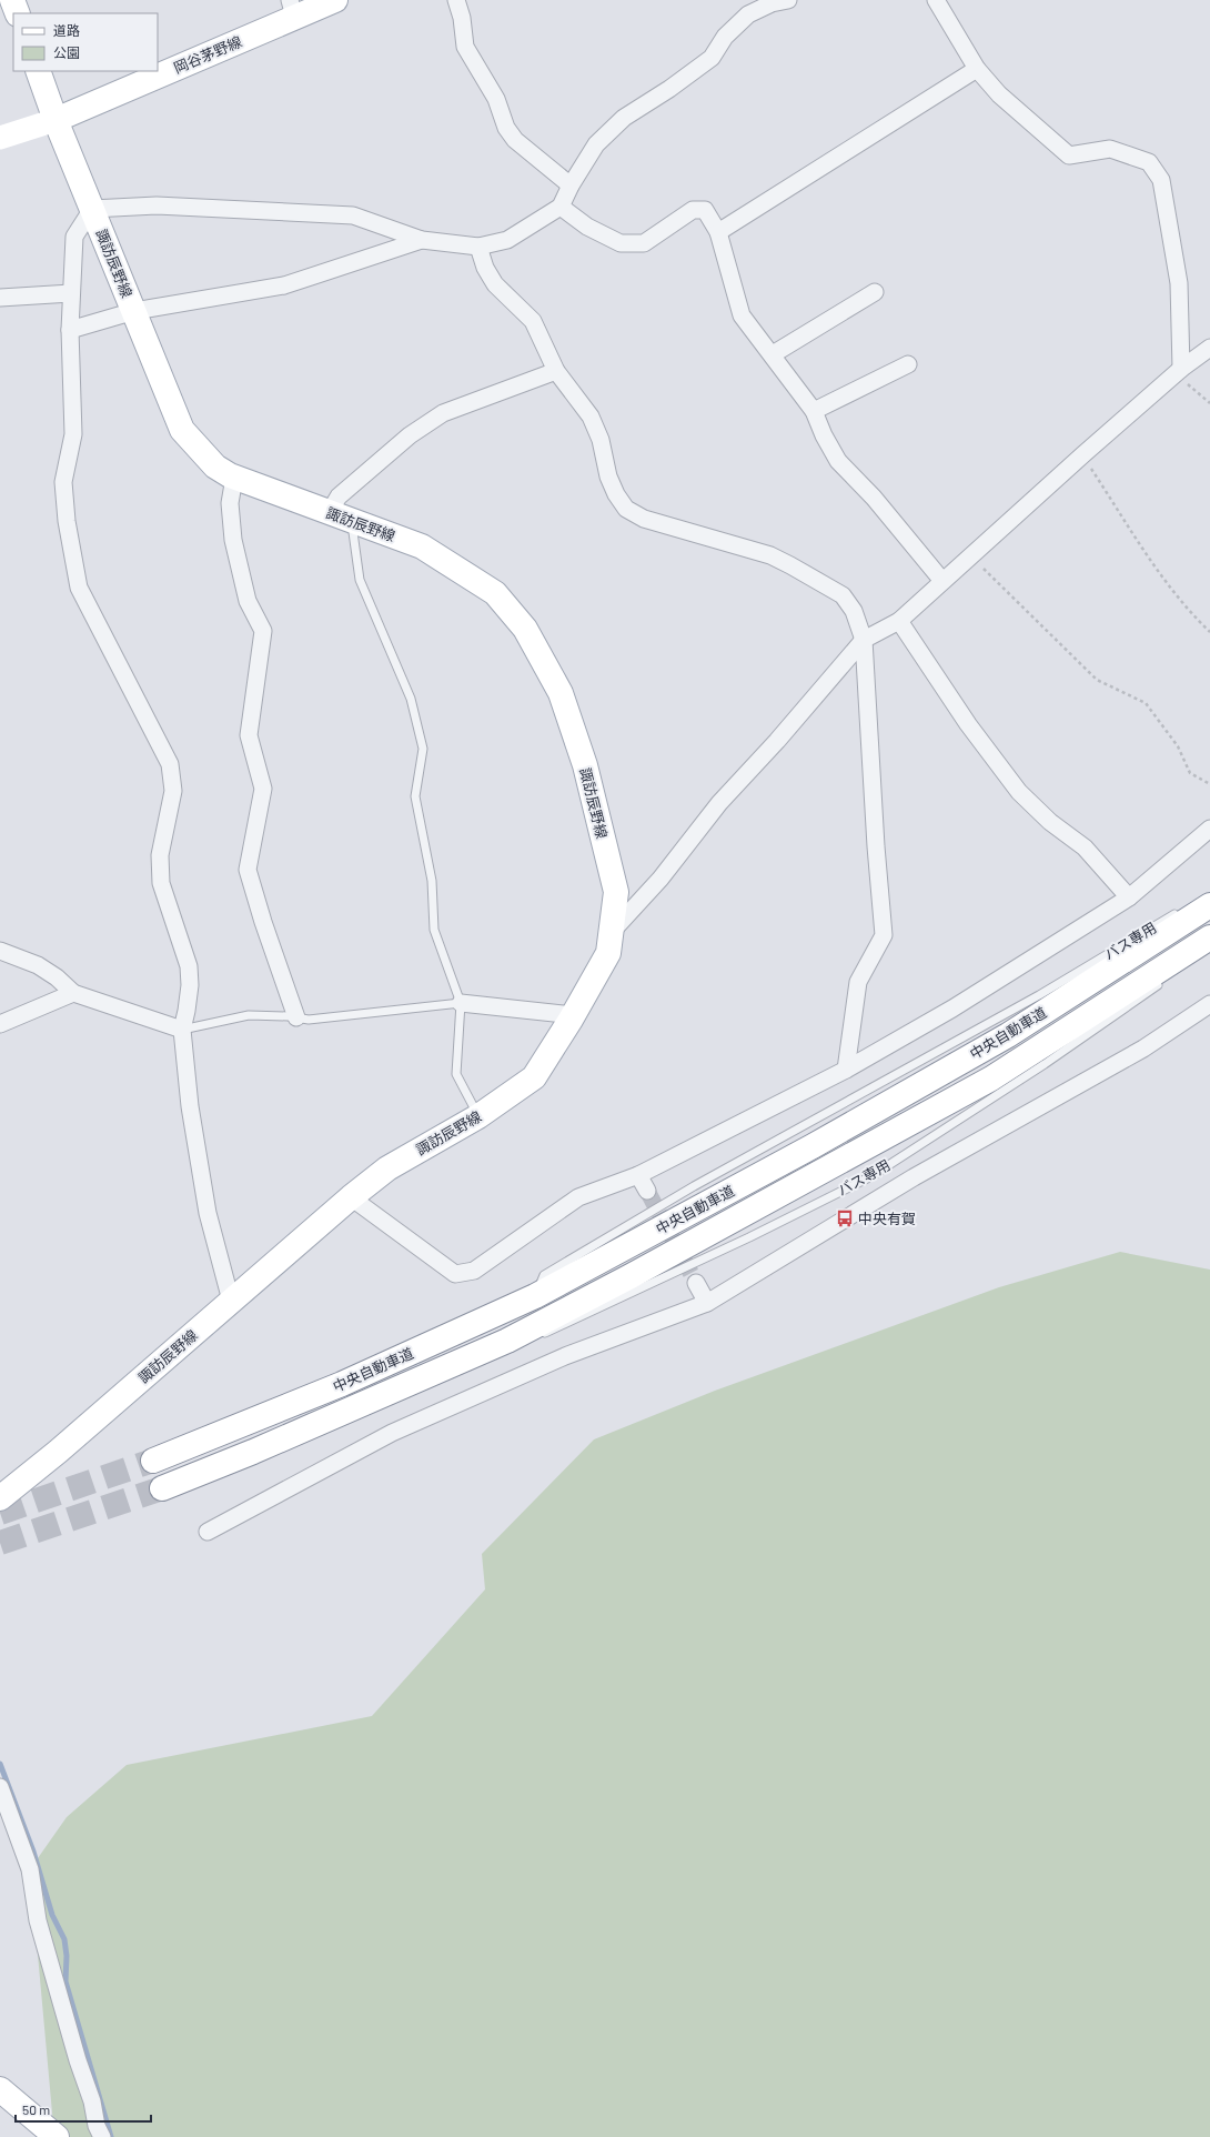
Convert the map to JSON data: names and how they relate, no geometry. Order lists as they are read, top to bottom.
{
  "streets": {
    "main road": ["岡谷茅野線", "諏訪辰野線", "中央自動車道"],
    "lane": ["バス専用"]
  },
  "crossings": [
    ["岡谷茅野線", "諏訪辰野線"],
    ["バス専用", "中央自動車道"]
  ],
  "places": {
    "bus stop": ["中央有賀"]
  },
  "legend": ["道路", "公園"],
  "scale_bar": "50 m"
}
